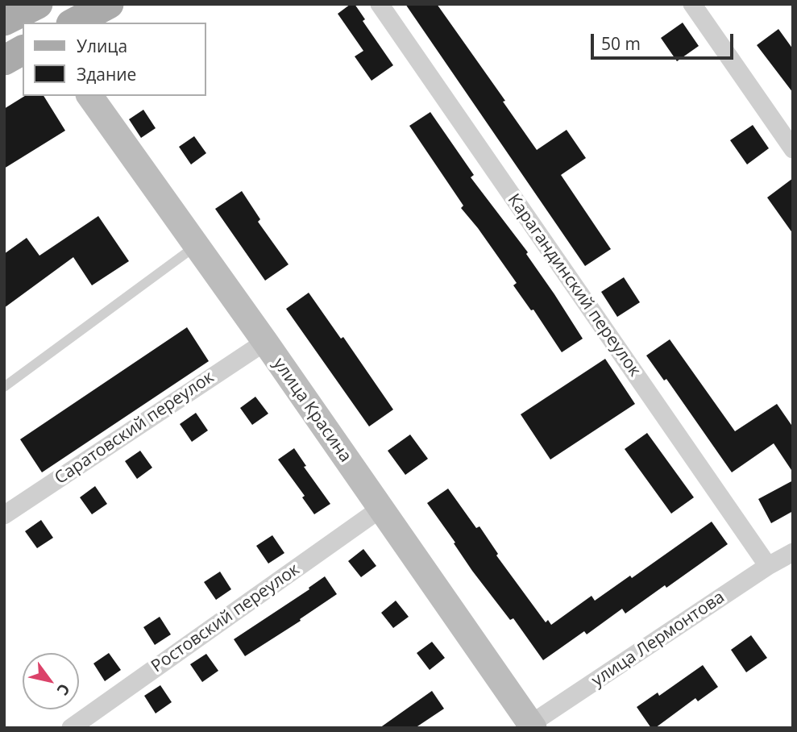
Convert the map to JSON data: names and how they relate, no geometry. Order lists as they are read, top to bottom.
{
  "streets": {
    "street": [
      "Карагандинский переулок",
      "улица Красина",
      "Саратовский переулок",
      "Ростовский переулок",
      "улица Лермонтова"
    ]
  },
  "crossings": [
    ["Карагандинский переулок", "улица Лермонтова"],
    ["улица Красина", "Саратовский переулок"],
    ["улица Красина", "Ростовский переулок"],
    ["улица Красина", "улица Лермонтова"]
  ],
  "legend": ["Улица", "Здание"],
  "scale_bar": "50 m",
  "north": "bottom right"
}
